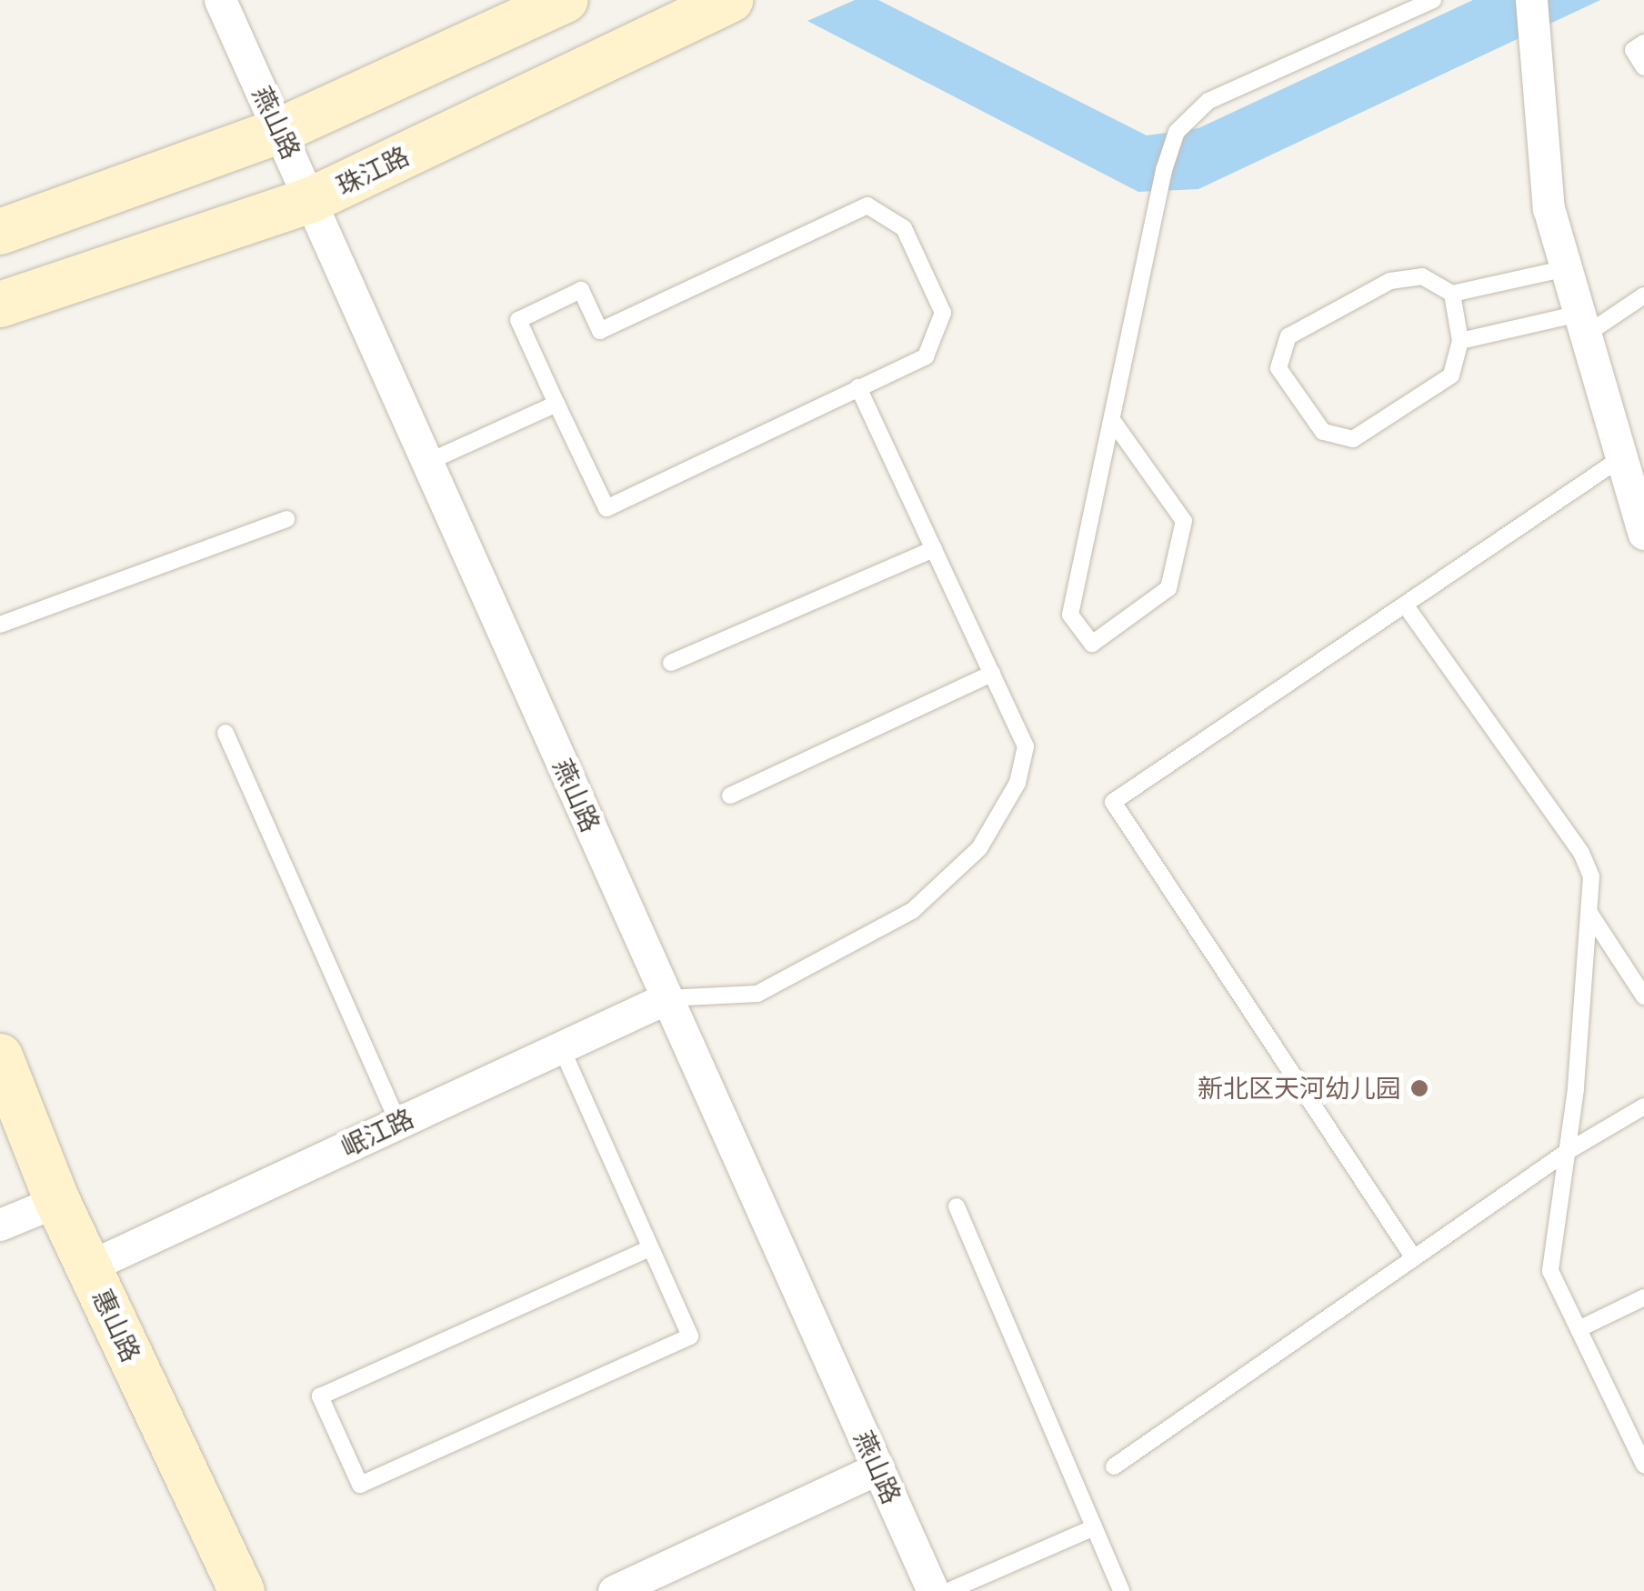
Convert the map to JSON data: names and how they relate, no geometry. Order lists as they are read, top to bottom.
{
  "streets": {
    "street": [
      "燕山路",
      "珠江路",
      "岷江路",
      "惠山路"
    ]
  },
  "crossings": [
    ["燕山路", "珠江路"],
    ["燕山路", "岷江路"],
    ["岷江路", "惠山路"]
  ],
  "places": ["新北区天河幼儿园"]
}
